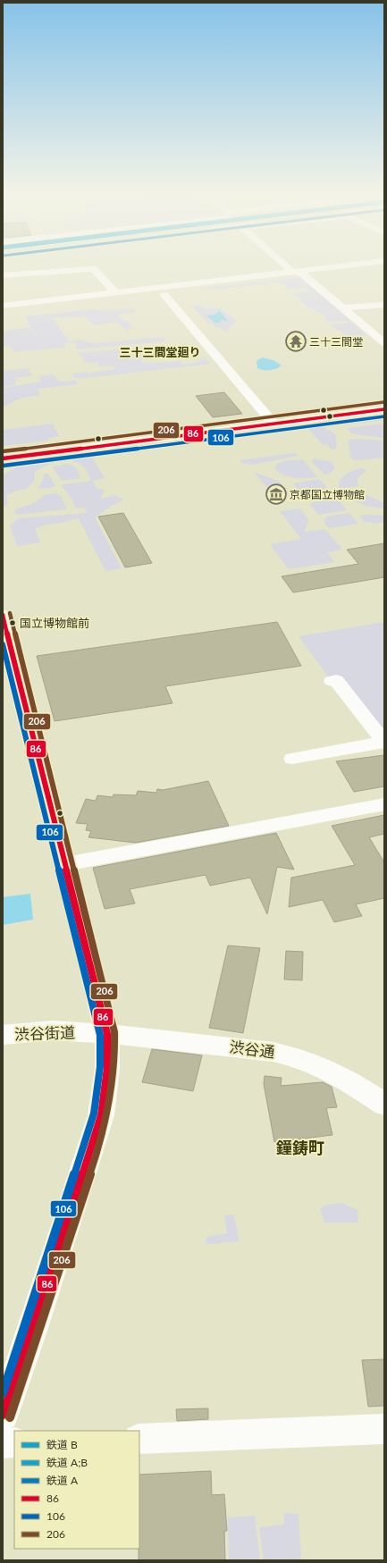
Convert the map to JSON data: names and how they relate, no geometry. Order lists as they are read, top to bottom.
{
  "streets": {
    "main road": ["渋谷街道", "渋谷通"]
  },
  "crossings": [
    ["渋谷街道", "渋谷通"]
  ],
  "districts": ["三十三間堂廻り", "鐘鋳町"],
  "places": {
    "temple": ["三十三間堂"],
    "museum": ["京都国立博物館"],
    "other": ["国立博物館前"]
  },
  "lines": ["transit line 206", "transit line 86", "transit line 106"],
  "legend": [
    "鉄道 B",
    "鉄道 A;B",
    "鉄道 A",
    "86",
    "106",
    "206"
  ]
}
